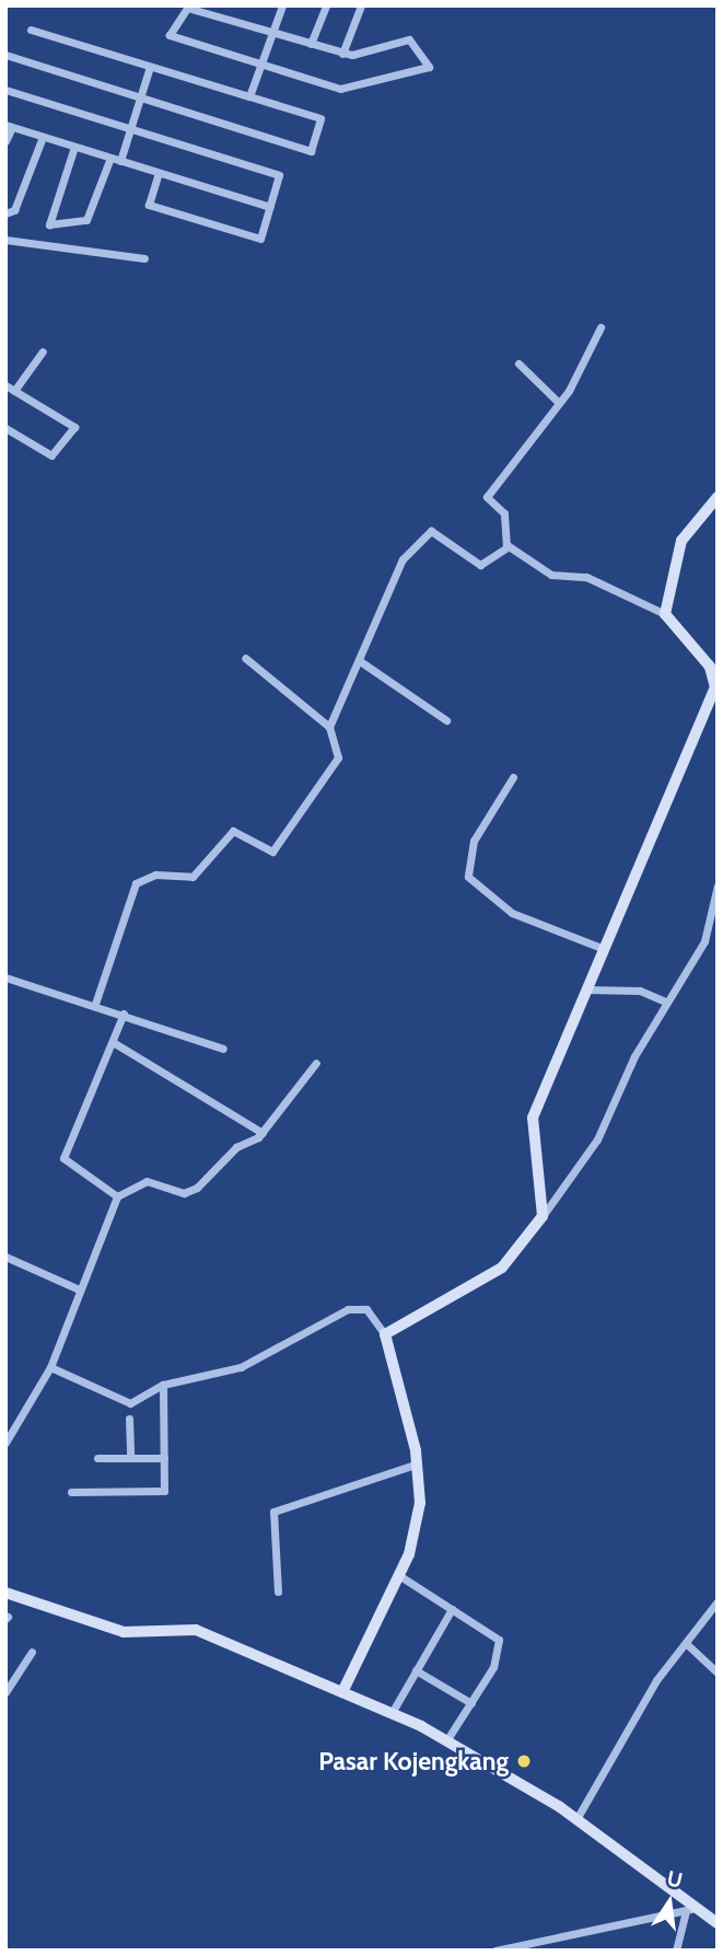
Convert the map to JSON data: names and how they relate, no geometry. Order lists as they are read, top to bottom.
{
  "places": ["Pasar Kojengkang"],
  "north": "top"
}
